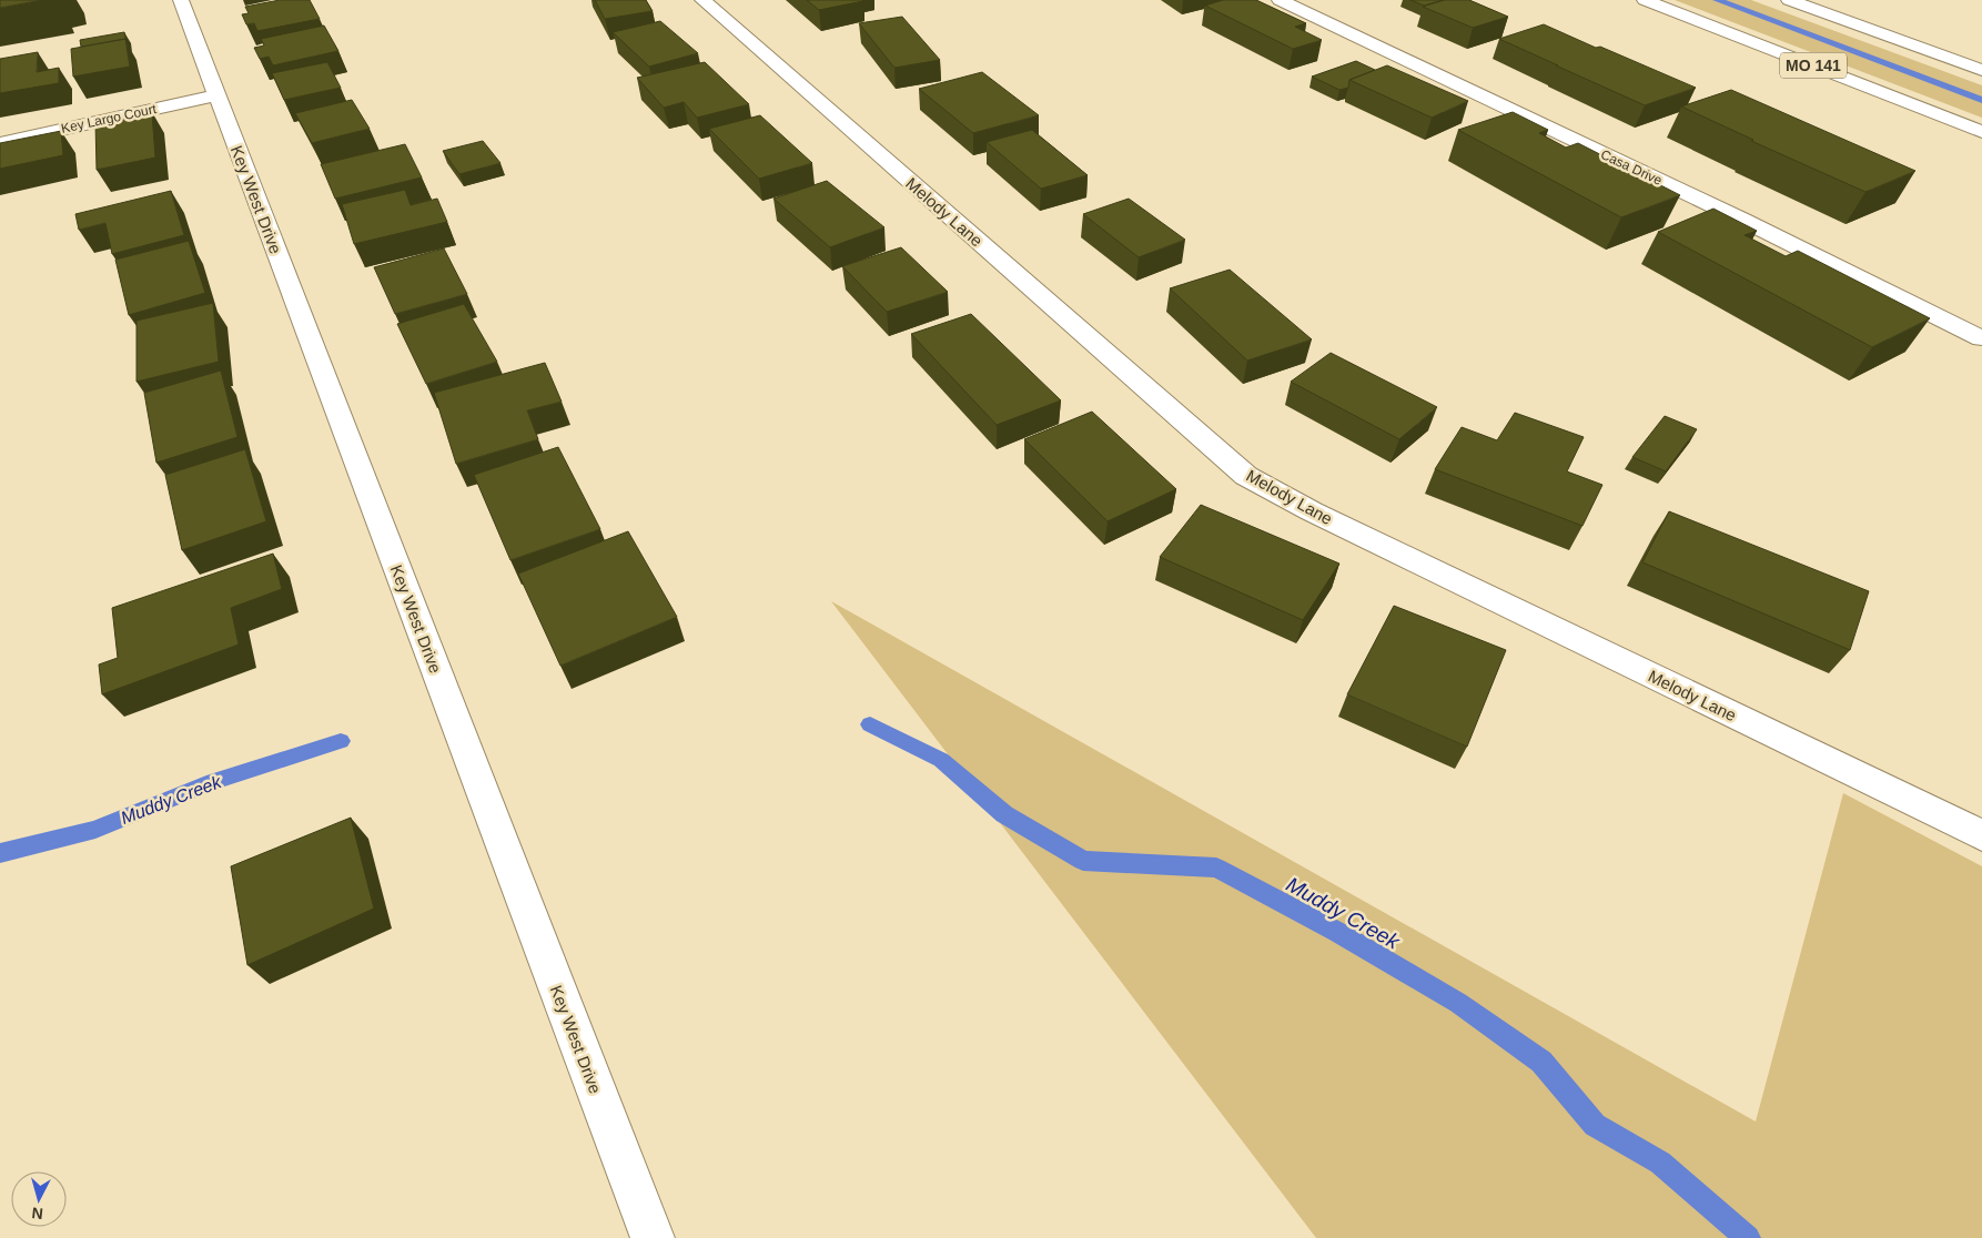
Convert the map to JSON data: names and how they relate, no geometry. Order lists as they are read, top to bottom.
{
  "streets": {
    "main road": [
      "MO 141",
      "Key Largo Court",
      "Casa Drive",
      "Key West Drive",
      "Melody Lane"
    ]
  },
  "crossings": [
    ["Key Largo Court", "Key West Drive"]
  ],
  "water": ["Muddy Creek"],
  "north": "bottom"
}
